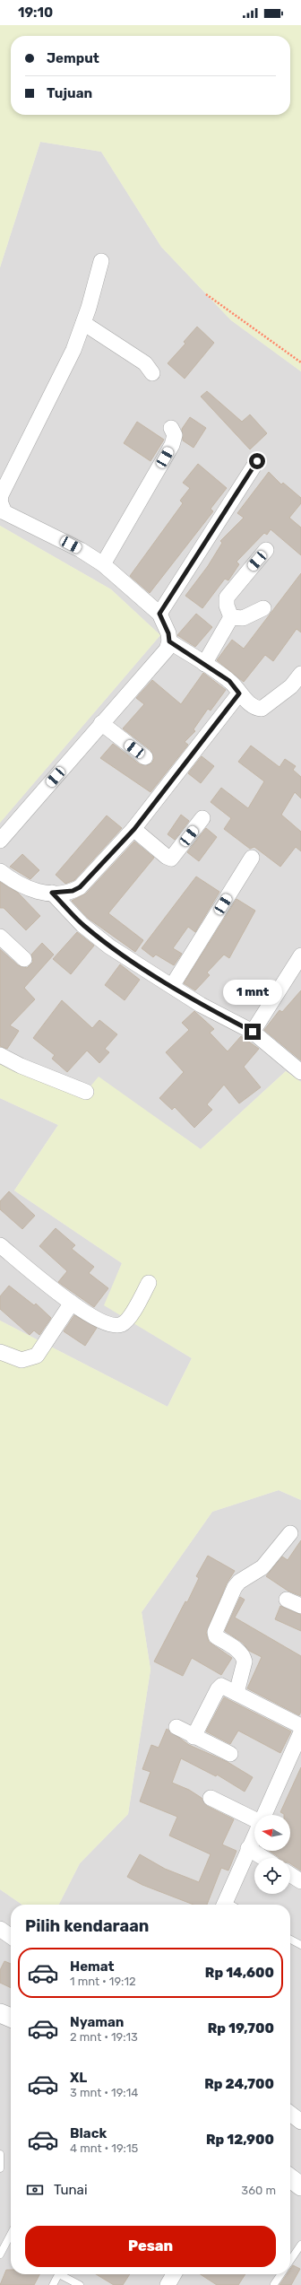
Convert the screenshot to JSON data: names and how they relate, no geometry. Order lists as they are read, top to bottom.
{
  "north": "left",
  "page": {
    "status": "19:10",
    "banner": ["Jemput", "Tujuan"],
    "bubble": "1 mnt",
    "heading": "Pilih kendaraan",
    "list": [
      {
        "name": "Hemat",
        "note": "1 mnt · 19:12",
        "value": "Rp 14,600"
      },
      {
        "name": "Nyaman",
        "note": "2 mnt · 19:13",
        "value": "Rp 19,700"
      },
      {
        "name": "XL",
        "note": "3 mnt · 19:14",
        "value": "Rp 24,700"
      },
      {
        "name": "Black",
        "note": "4 mnt · 19:15",
        "value": "Rp 12,900"
      }
    ],
    "pay": ["Tunai", "360 m"],
    "buttons": "Pesan"
  }
}
